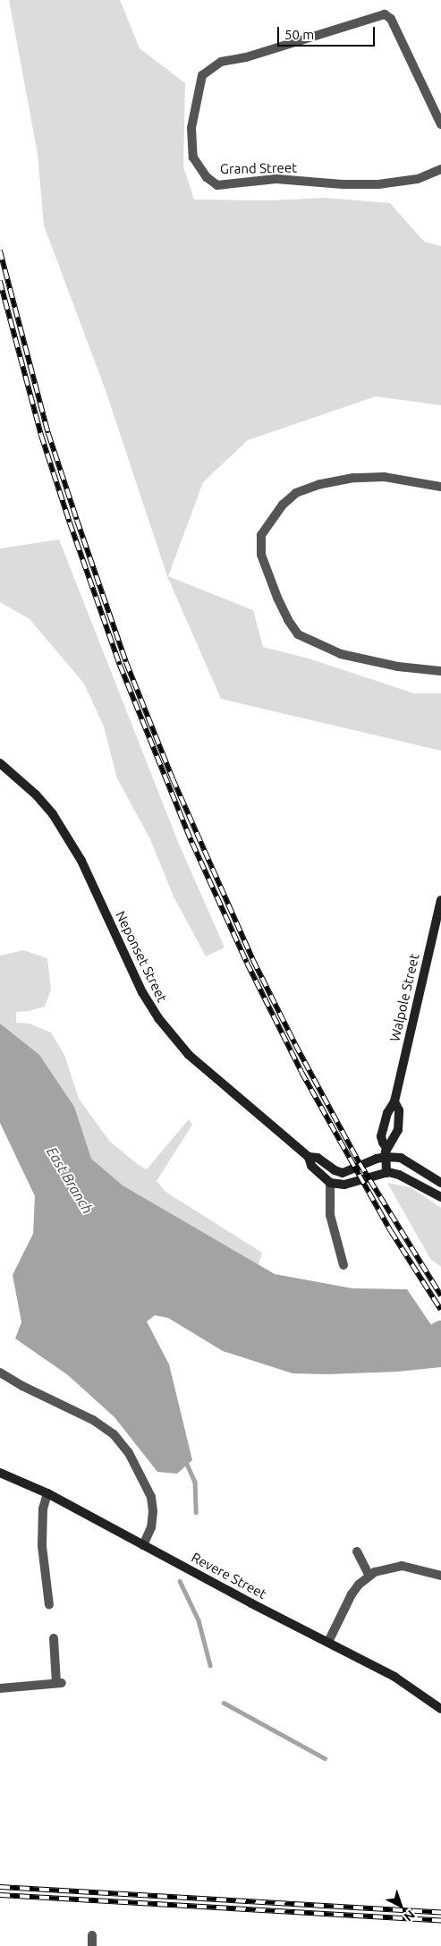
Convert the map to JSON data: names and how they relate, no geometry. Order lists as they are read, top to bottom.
{
  "streets": {
    "main road": ["Neponset Street", "Walpole Street", "Revere Street"],
    "street": ["Grand Street"]
  },
  "crossings": [
    ["Neponset Street", "Walpole Street"]
  ],
  "water": ["East Branch"],
  "scale_bar": "50 m",
  "north": "bottom right"
}
